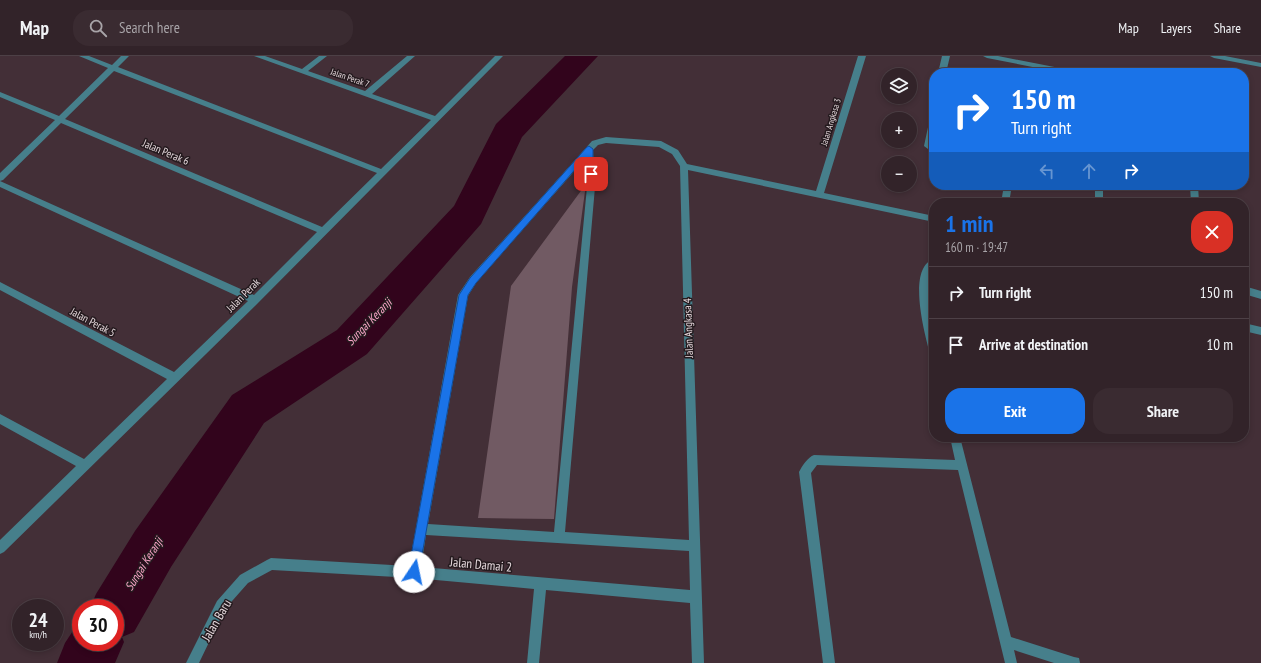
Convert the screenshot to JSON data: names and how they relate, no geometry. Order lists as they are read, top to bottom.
{
  "streets": {
    "street": [
      "Jalan Perak 7",
      "Jalan Angkasa 3",
      "Jalan Perak 6",
      "Jalan Perak",
      "Jalan Perak 5",
      "Jalan Angkasa 4",
      "Jalan Damai 2",
      "Jalan Baru"
    ]
  },
  "crossings": [
    ["Jalan Perak 7", "Jalan Perak"],
    ["Jalan Perak 6", "Jalan Perak"],
    ["Jalan Perak", "Jalan Perak 5"],
    ["Jalan Angkasa 4", "Jalan Damai 2"],
    ["Jalan Damai 2", "Jalan Baru"]
  ],
  "water": ["Sungai Keranji"],
  "page": {
    "header": "Map",
    "search": "Search here",
    "nav": ["Map", "Layers", "Share"],
    "map_buttons": ["+", "−"],
    "turn": ["150 m", "Turn right"],
    "heading": ["1 min", "160 m · 19:47"],
    "list": [
      {
        "name": "Turn right",
        "value": "150 m"
      },
      {
        "name": "Arrive at destination",
        "value": "10 m"
      }
    ],
    "buttons": ["Exit", "Share"],
    "speed": "24 km/h",
    "limit": "30"
  }
}
